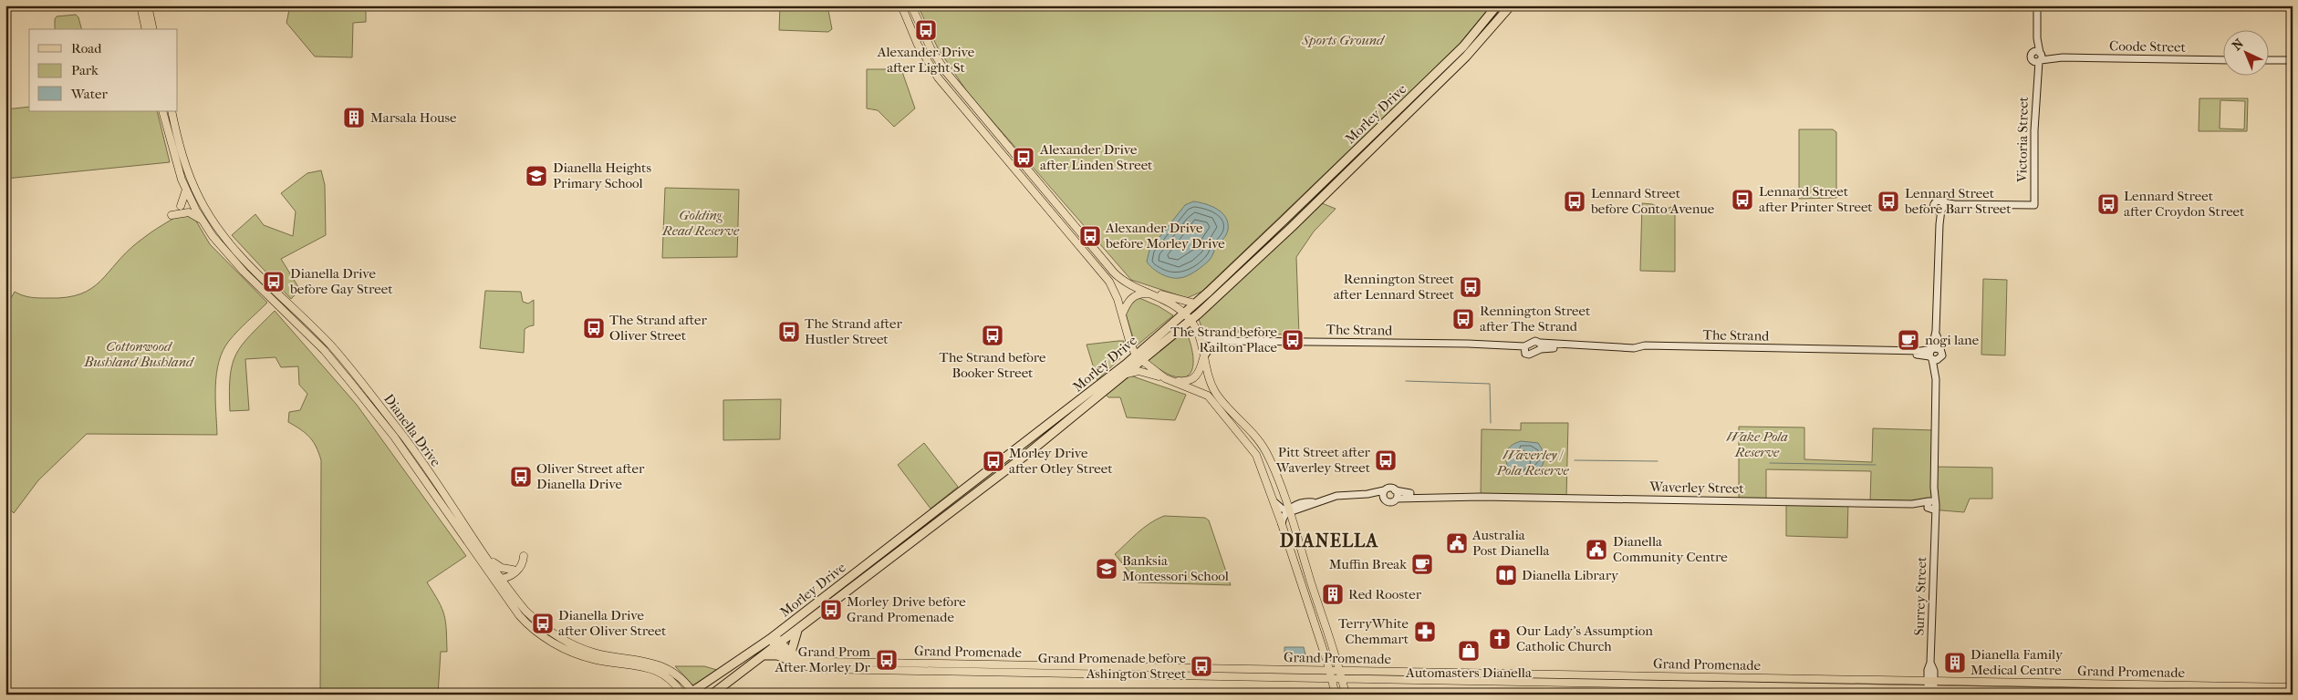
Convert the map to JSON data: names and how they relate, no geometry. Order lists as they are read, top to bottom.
{
  "streets": {
    "highway": ["Morley Drive"],
    "main road": ["Dianella Drive", "Grand Promenade"],
    "street": [
      "Coode Street",
      "Victoria Street",
      "The Strand",
      "Waverley Street",
      "Surrey Street"
    ]
  },
  "crossings": [
    ["Coode Street", "Victoria Street"],
    ["Morley Drive", "Dianella Drive"],
    ["Morley Drive", "Grand Promenade"],
    ["Victoria Street", "Surrey Street"],
    ["The Strand", "Surrey Street"],
    ["Waverley Street", "Surrey Street"],
    ["Surrey Street", "Grand Promenade"]
  ],
  "districts": ["DIANELLA"],
  "parks": [
    "Sports Ground",
    "Golding Read Reserve",
    "Cottonwood Bushland Bushland",
    "Wake Pola Reserve",
    "Waverley / Pola Reserve"
  ],
  "places": {
    "bus stop": [
      "Alexander Drive after Light St",
      "Alexander Drive after Linden Street",
      "Lennard Street after Printer Street",
      "Lennard Street before Conto Avenue",
      "Lennard Street before Barr Street",
      "Lennard Street after Croydon Street",
      "Alexander Drive before Morley Drive",
      "Dianella Drive before Gay Street",
      "Rennington Street after Lennard Street",
      "Rennington Street after The Strand",
      "The Strand after Oliver Street",
      "The Strand after Hustler Street",
      "The Strand before Booker Street",
      "The Strand before Railton Place",
      "Pitt Street after Waverley Street",
      "Morley Drive after Otley Street",
      "Oliver Street after Dianella Drive",
      "Morley Drive before Grand Promenade",
      "Dianella Drive after Oliver Street",
      "Grand Prom After Morley Dr",
      "Grand Promenade before Ashington Street"
    ],
    "building": ["Marsala House", "Red Rooster", "Dianella Family Medical Centre"],
    "school or university": ["Dianella Heights Primary School", "Banksia Montessori School"],
    "cafe": ["nogi lane", "Muffin Break"],
    "public building": ["Australia Post Dianella", "Dianella Community Centre"],
    "library": ["Dianella Library"],
    "pharmacy": ["TerryWhite Chemmart"],
    "church": ["Our Lady's Assumption Catholic Church"],
    "shop": ["Automasters Dianella"]
  },
  "legend": ["Road", "Park", "Water"],
  "north": "top left"
}
